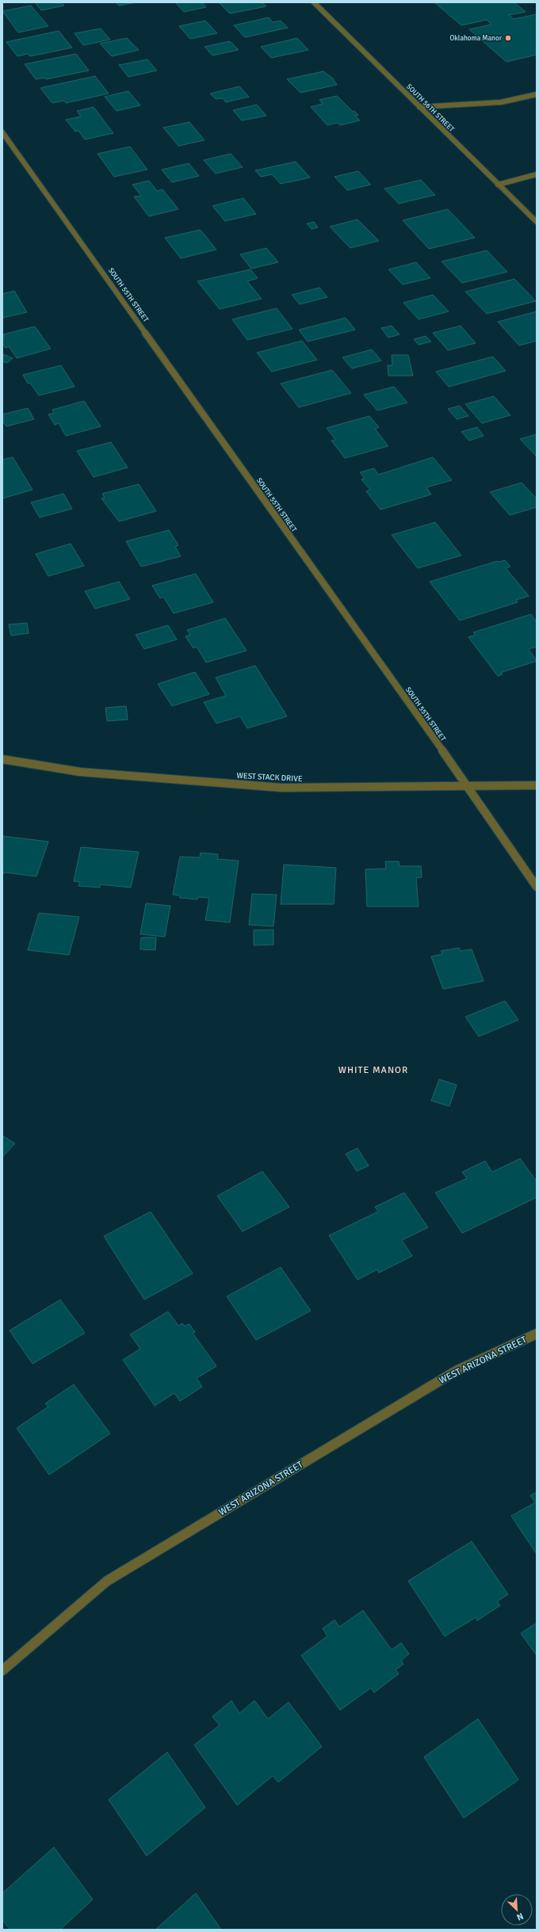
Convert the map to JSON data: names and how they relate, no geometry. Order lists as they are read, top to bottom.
{
  "streets": {
    "street": [
      "SOUTH 56TH STREET",
      "SOUTH 55TH STREET",
      "WEST STACK DRIVE",
      "WEST ARIZONA STREET"
    ]
  },
  "crossings": [
    ["SOUTH 55TH STREET", "WEST STACK DRIVE"]
  ],
  "districts": ["WHITE MANOR"],
  "places": ["Oklahoma Manor"],
  "north": "bottom right"
}
